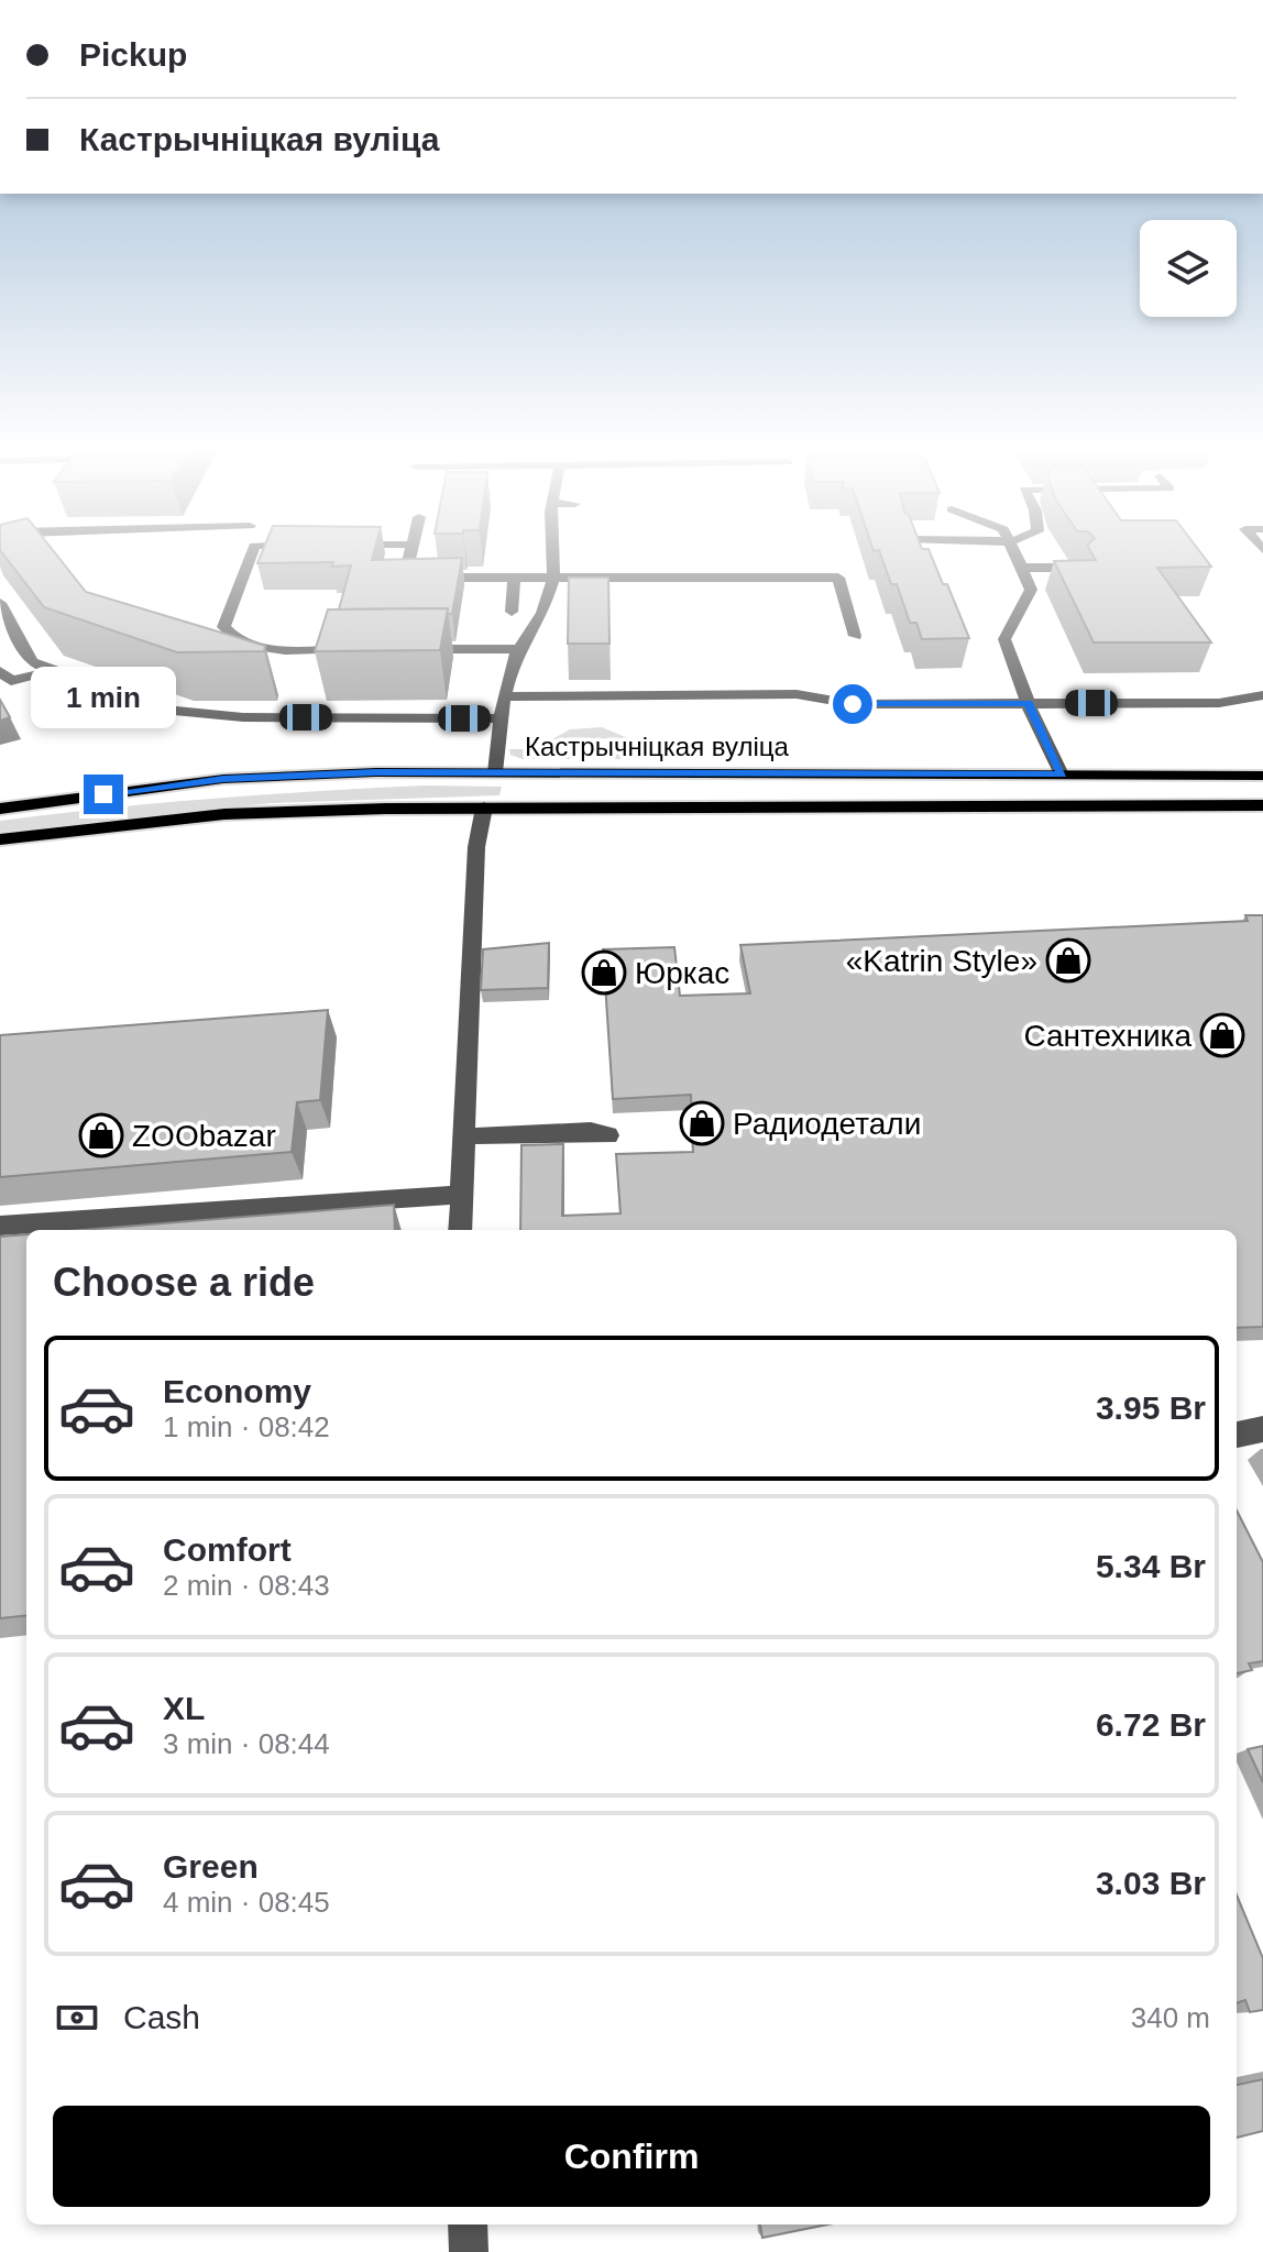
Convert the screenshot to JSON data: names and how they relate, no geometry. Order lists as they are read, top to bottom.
{
  "streets": {
    "main road": ["Кастрычніцкая вуліца"]
  },
  "places": {
    "shop": [
      "«Katrin Style»",
      "Юркас",
      "Сантехника",
      "Радиодетали",
      "ZOObazar"
    ]
  },
  "page": {
    "banner": ["Pickup", "Кастрычніцкая вуліца"],
    "bubble": "1 min",
    "heading": "Choose a ride",
    "list": [
      {
        "name": "Economy",
        "note": "1 min · 08:42",
        "value": "3.95 Br"
      },
      {
        "name": "Comfort",
        "note": "2 min · 08:43",
        "value": "5.34 Br"
      },
      {
        "name": "XL",
        "note": "3 min · 08:44",
        "value": "6.72 Br"
      },
      {
        "name": "Green",
        "note": "4 min · 08:45",
        "value": "3.03 Br"
      }
    ],
    "pay": ["Cash", "340 m"],
    "buttons": "Confirm"
  }
}
